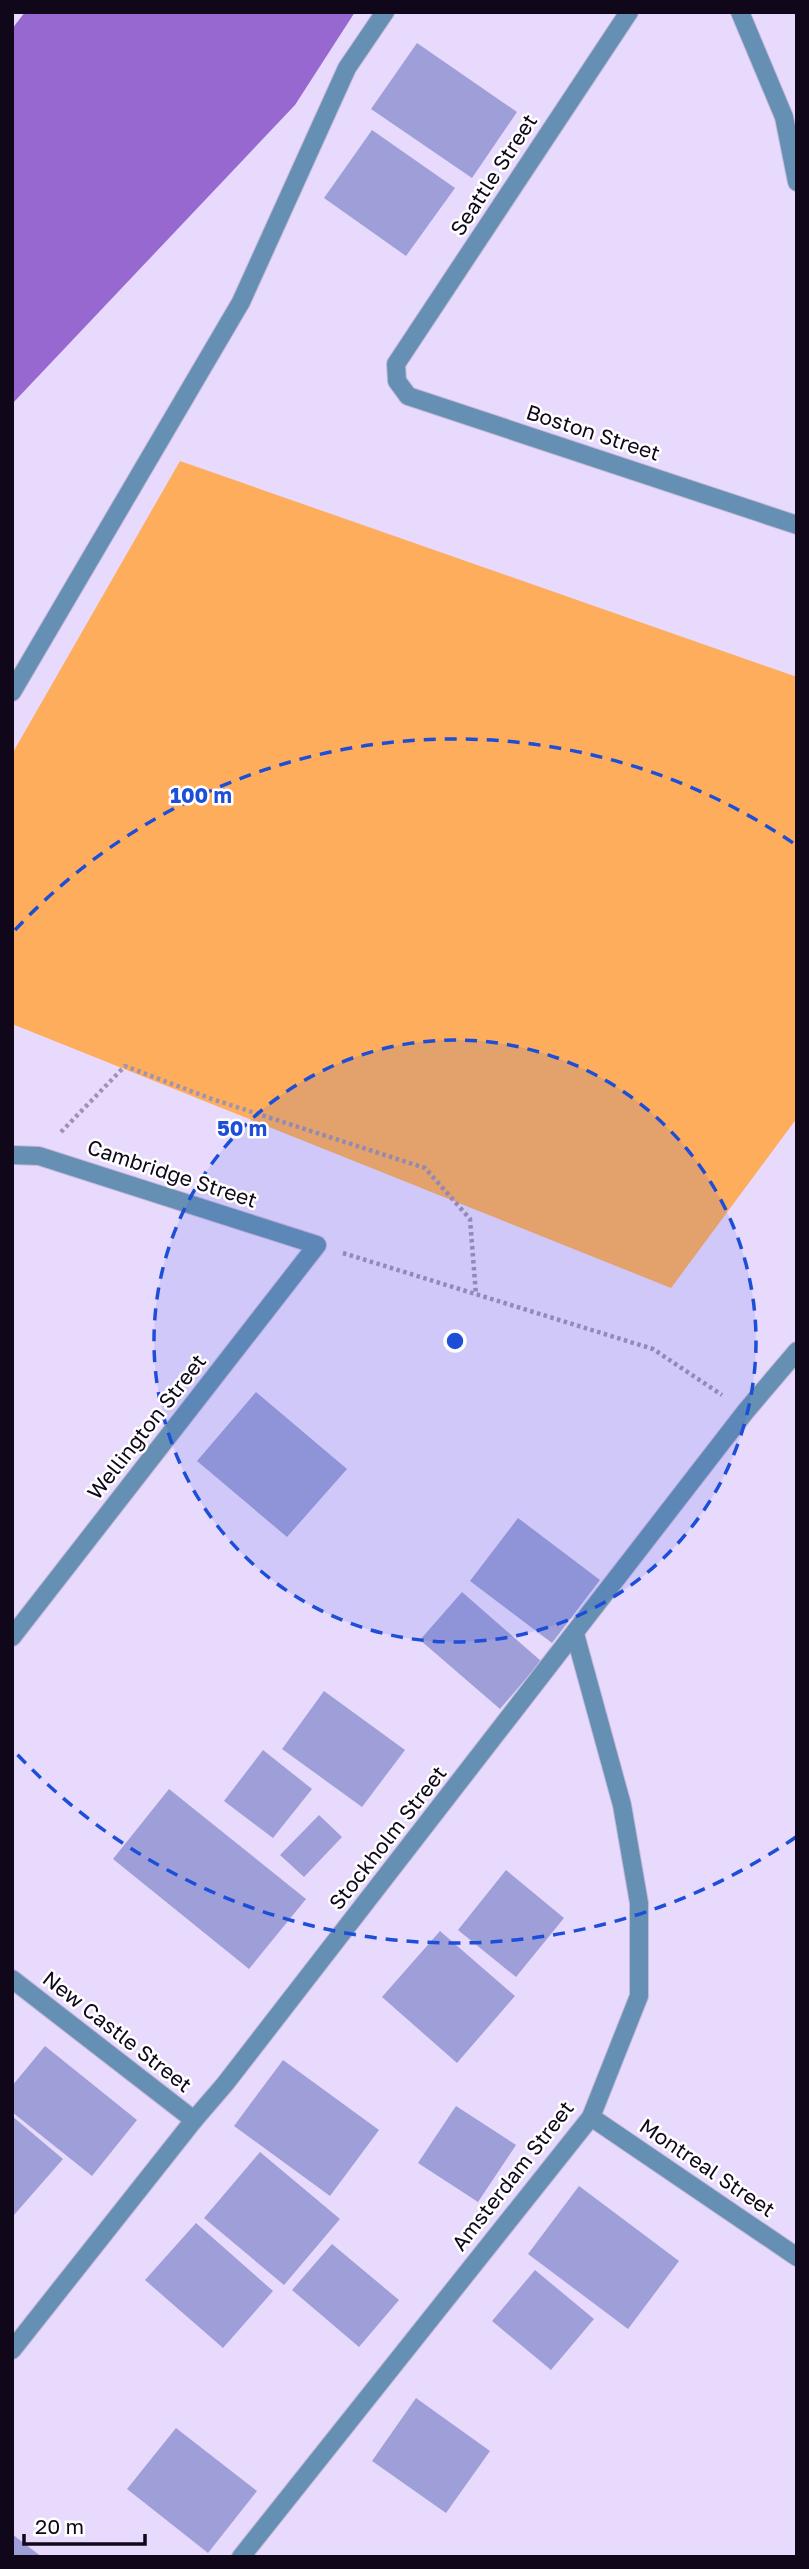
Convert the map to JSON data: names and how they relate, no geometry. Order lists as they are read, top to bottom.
{
  "streets": {
    "street": [
      "Seattle Street",
      "Boston Street",
      "Cambridge Street",
      "Wellington Street",
      "Stockholm Street",
      "New Castle Street",
      "Montreal Street",
      "Amsterdam Street"
    ]
  },
  "crossings": [
    ["Seattle Street", "Boston Street"],
    ["Cambridge Street", "Wellington Street"],
    ["Stockholm Street", "New Castle Street"],
    ["Stockholm Street", "Amsterdam Street"],
    ["Montreal Street", "Amsterdam Street"]
  ],
  "scale_bar": "20 m",
  "rings": ["100 m", "50 m"]
}
